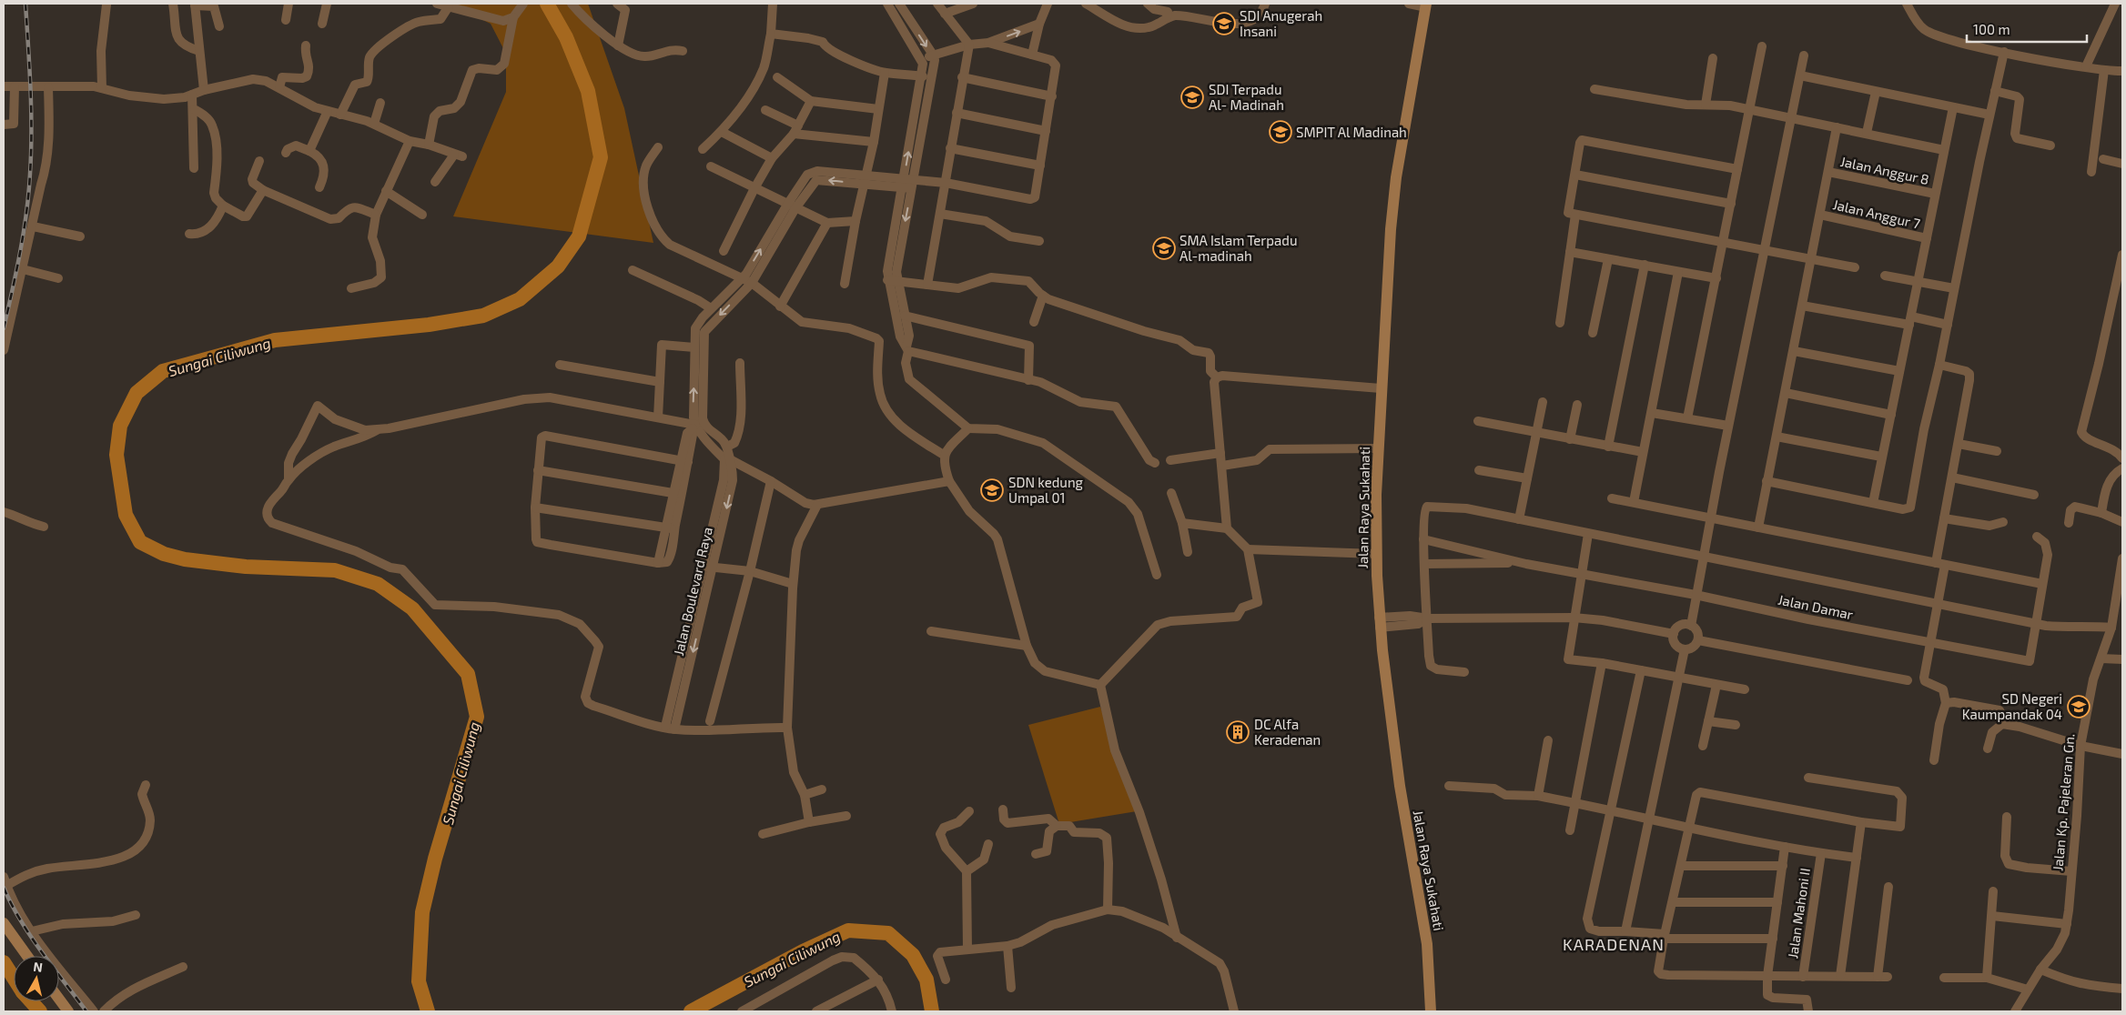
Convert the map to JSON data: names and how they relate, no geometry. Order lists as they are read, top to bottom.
{
  "streets": {
    "main road": ["Jalan Raya Sukahati"],
    "street": [
      "Jalan Anggur 8",
      "Jalan Anggur 7",
      "Jalan Boulevard Raya",
      "Jalan Damar",
      "Jalan Kp. Pajeleran Gn.",
      "Jalan Mahoni II"
    ]
  },
  "districts": ["KARADENAN"],
  "water": ["Sungai Ciliwung"],
  "places": {
    "school or university": [
      "SDI Anugerah Insani",
      "SDI Terpadu Al- Madinah",
      "SMPIT Al Madinah",
      "SMA Islam Terpadu Al-madinah",
      "SDN kedung Umpal 01",
      "SD Negeri Kaumpandak 04"
    ],
    "building": ["DC Alfa Keradenan"]
  },
  "scale_bar": "100 m",
  "north": "top"
}
